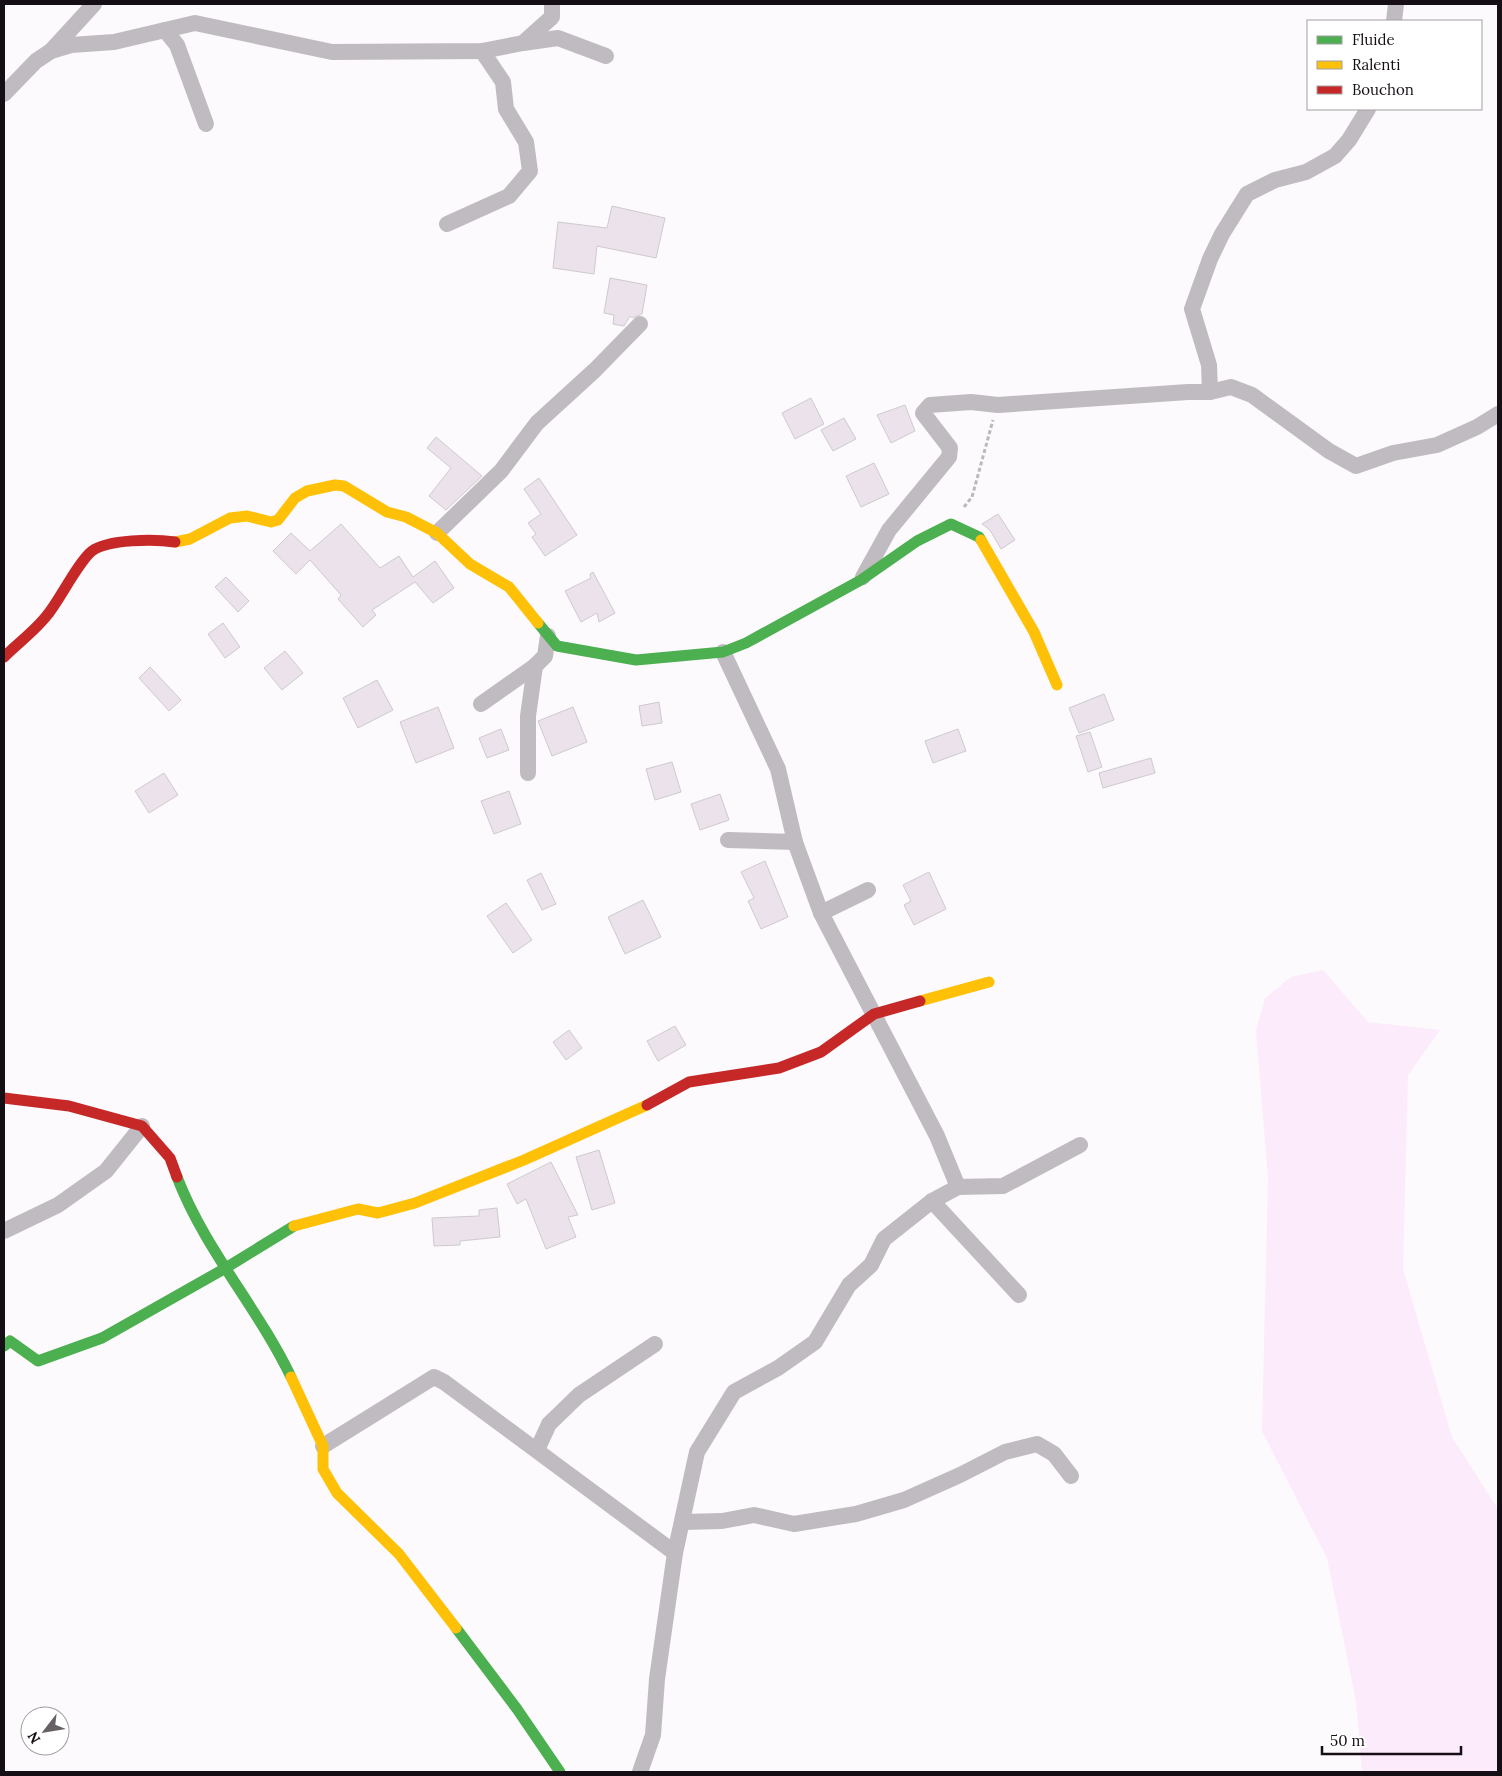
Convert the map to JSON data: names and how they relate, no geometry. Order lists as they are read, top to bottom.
{
  "legend": ["Fluide", "Ralenti", "Bouchon"],
  "scale_bar": "50 m",
  "north": "bottom left"
}
